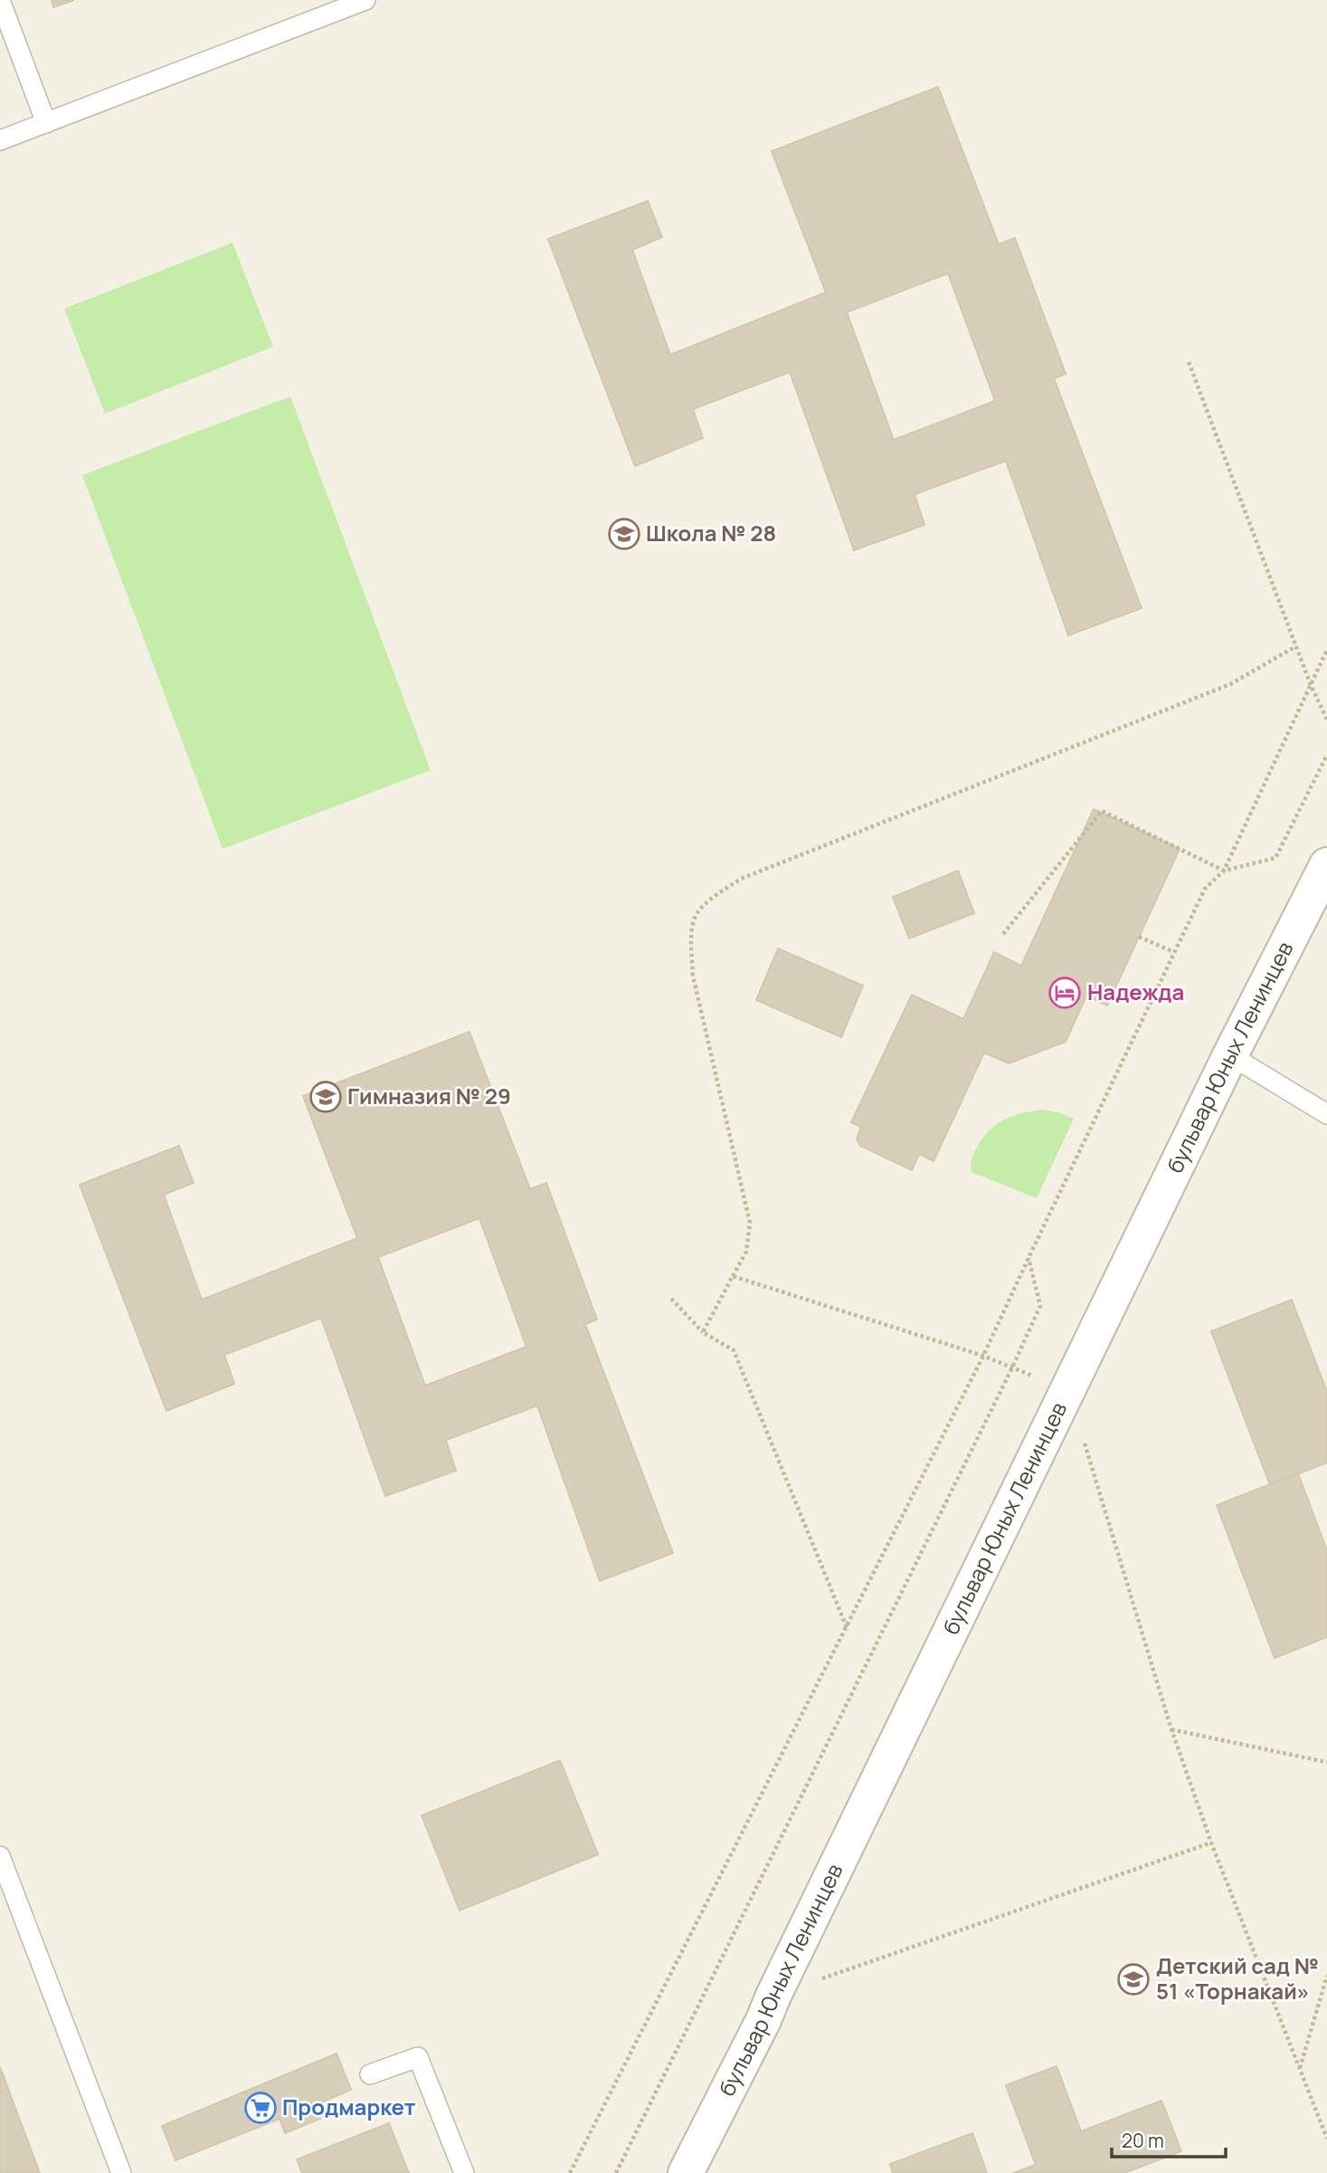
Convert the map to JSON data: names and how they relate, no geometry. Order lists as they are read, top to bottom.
{
  "streets": {
    "street": ["бульвар Юных Ленинцев"]
  },
  "places": {
    "school or university": ["Школа № 28", "Гимназия № 29", "Детский сад № 51 «Торнакай»"],
    "hotel": ["Надежда"],
    "supermarket": ["Продмаркет"]
  },
  "scale_bar": "20 m"
}
